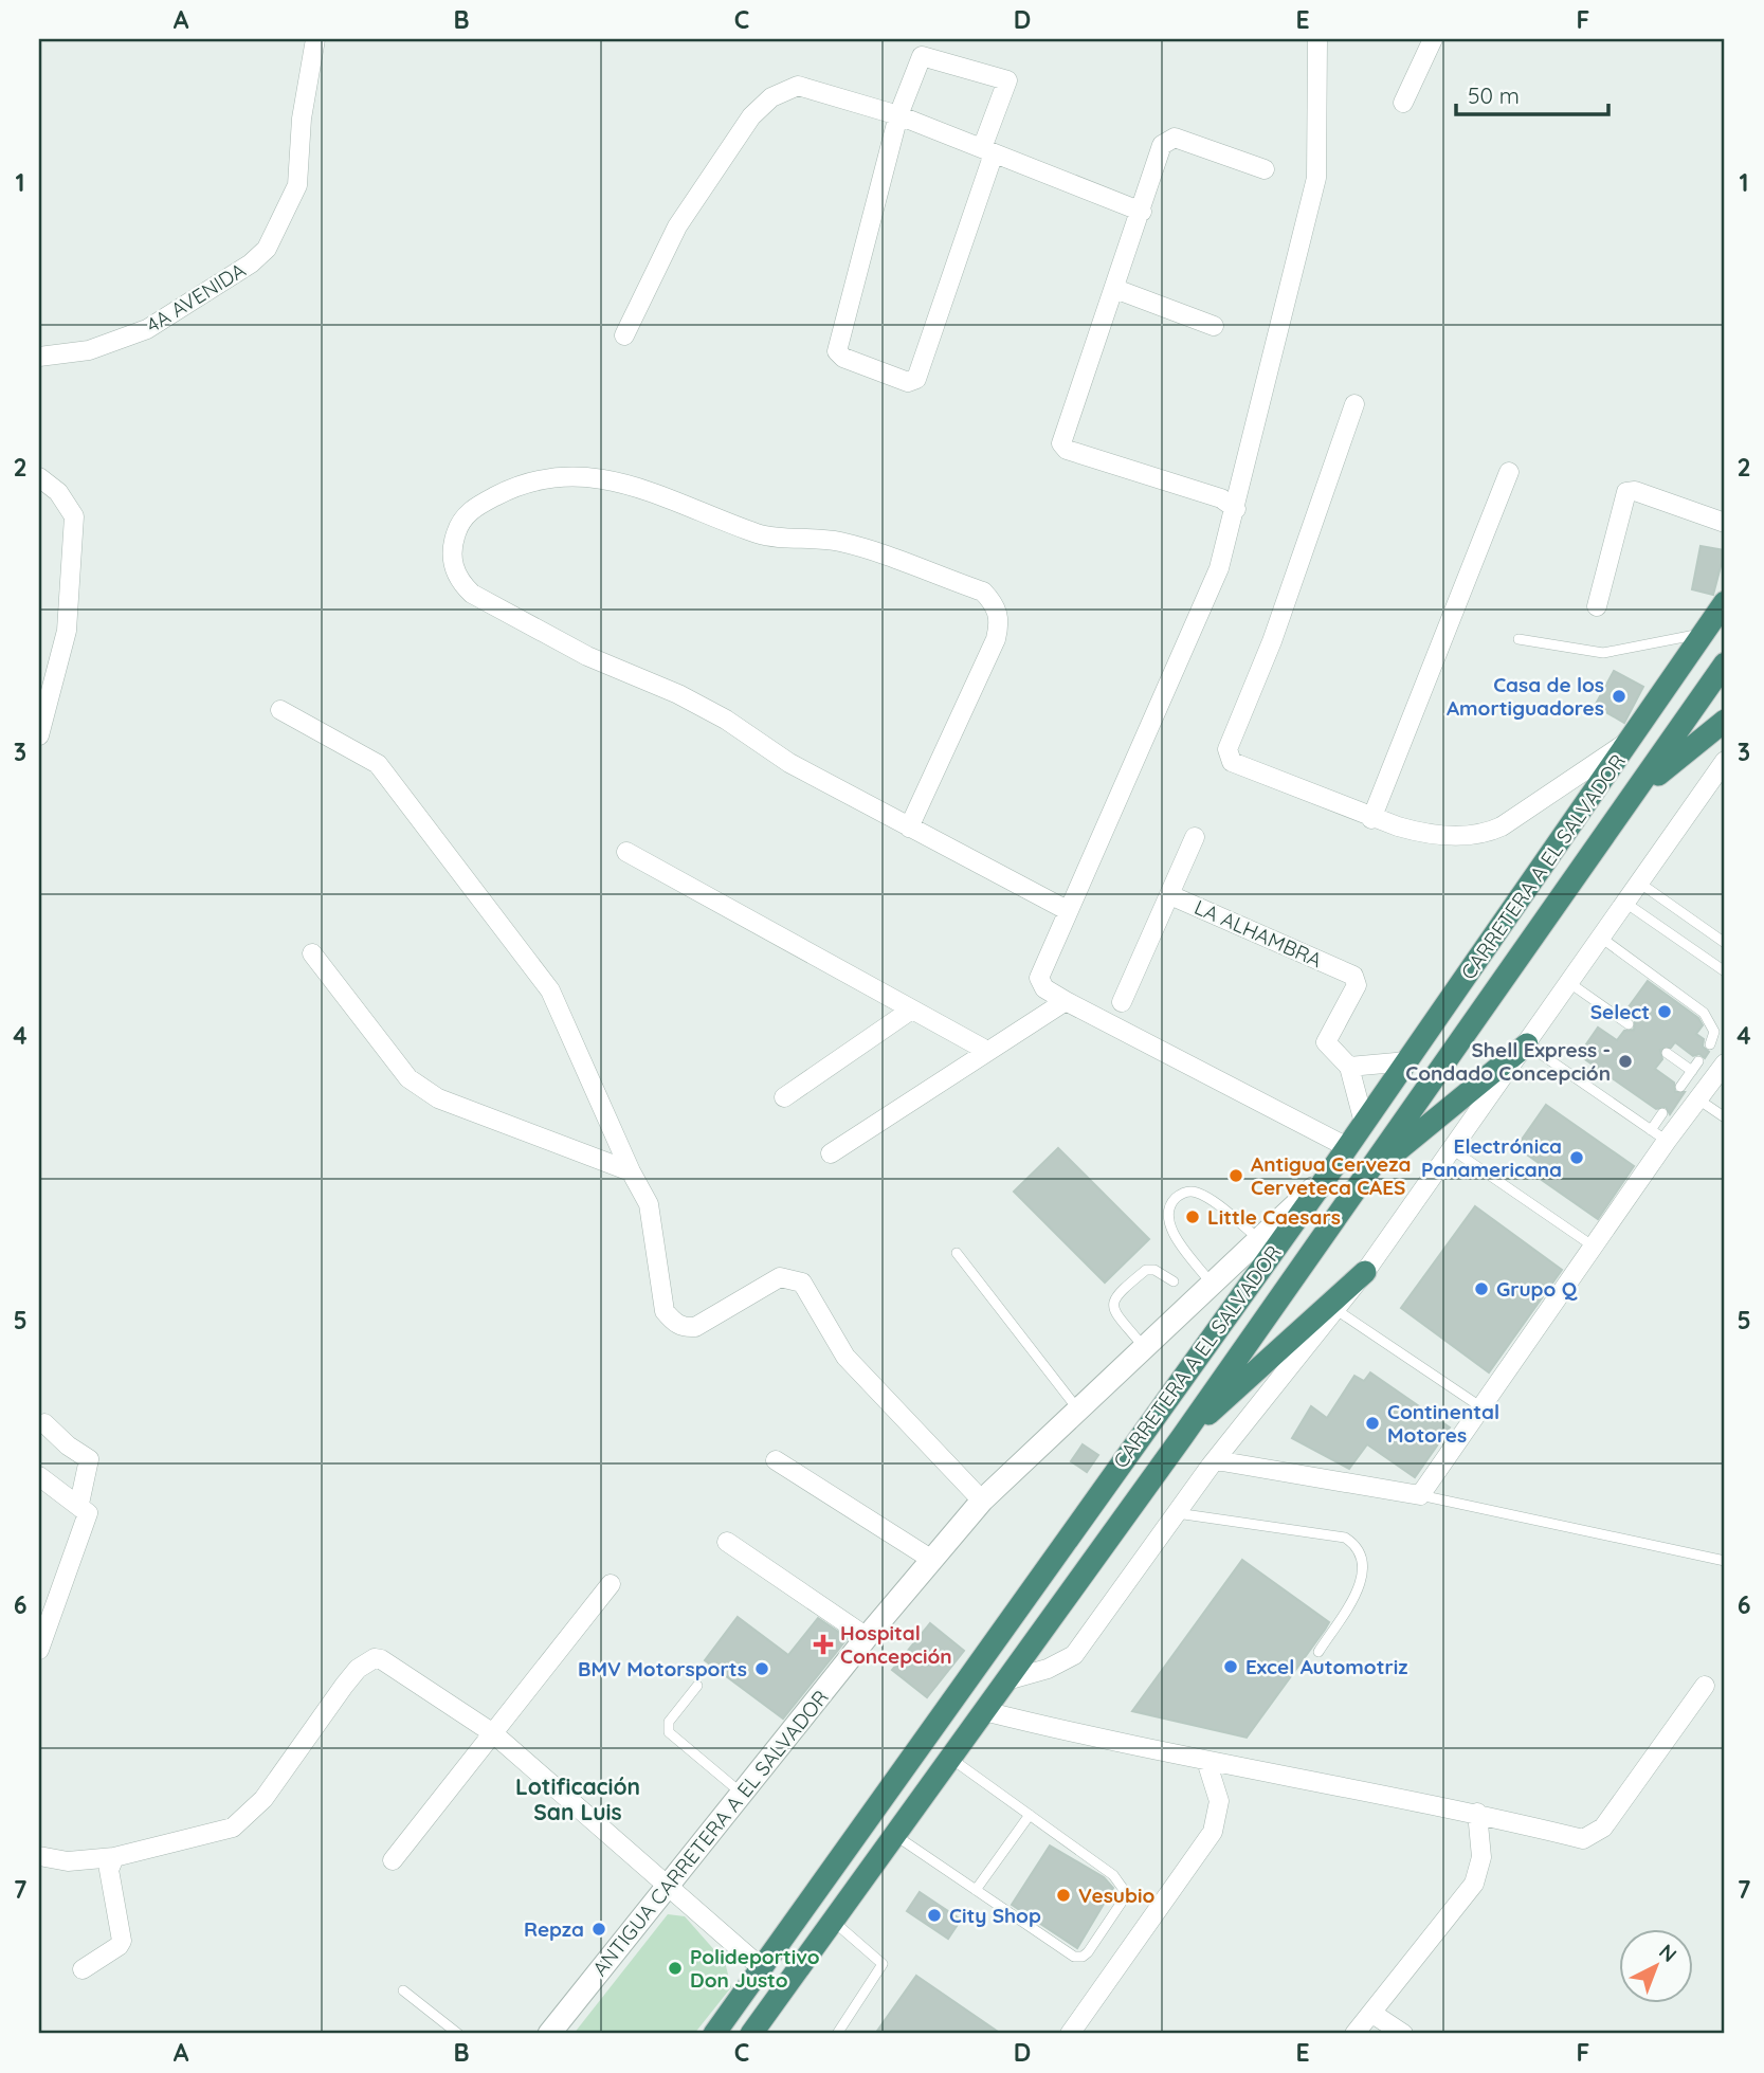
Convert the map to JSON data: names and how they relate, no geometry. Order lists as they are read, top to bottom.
{
  "streets": {
    "highway": ["CARRETERA A EL SALVADOR"],
    "street": ["4A AVENIDA", "LA ALHAMBRA", "ANTIGUA CARRETERA A EL SALVADOR"]
  },
  "crossings": [
    ["CARRETERA A EL SALVADOR", "LA ALHAMBRA"],
    ["CARRETERA A EL SALVADOR", "ANTIGUA CARRETERA A EL SALVADOR"]
  ],
  "districts": ["Lotificación San Luis"],
  "places": {
    "other": [
      "Casa de los Amortiguadores",
      "Select",
      "Shell Express - Condado Concepción",
      "Electrónica Panamericana",
      "Antigua Cerveza Cerveteca CAES",
      "Little Caesars",
      "Grupo Q",
      "Continental Motores",
      "Excel Automotriz",
      "BMV Motorsports",
      "Vesubio",
      "City Shop",
      "Repza",
      "Polideportivo Don Justo"
    ],
    "health": ["Hospital Concepción"]
  },
  "scale_bar": "50 m",
  "north": "top right",
  "grid": {
    "columns": [
      "A",
      "B",
      "C",
      "D",
      "E",
      "F"
    ],
    "rows": [
      "1",
      "2",
      "3",
      "4",
      "5",
      "6",
      "7"
    ]
  }
}
